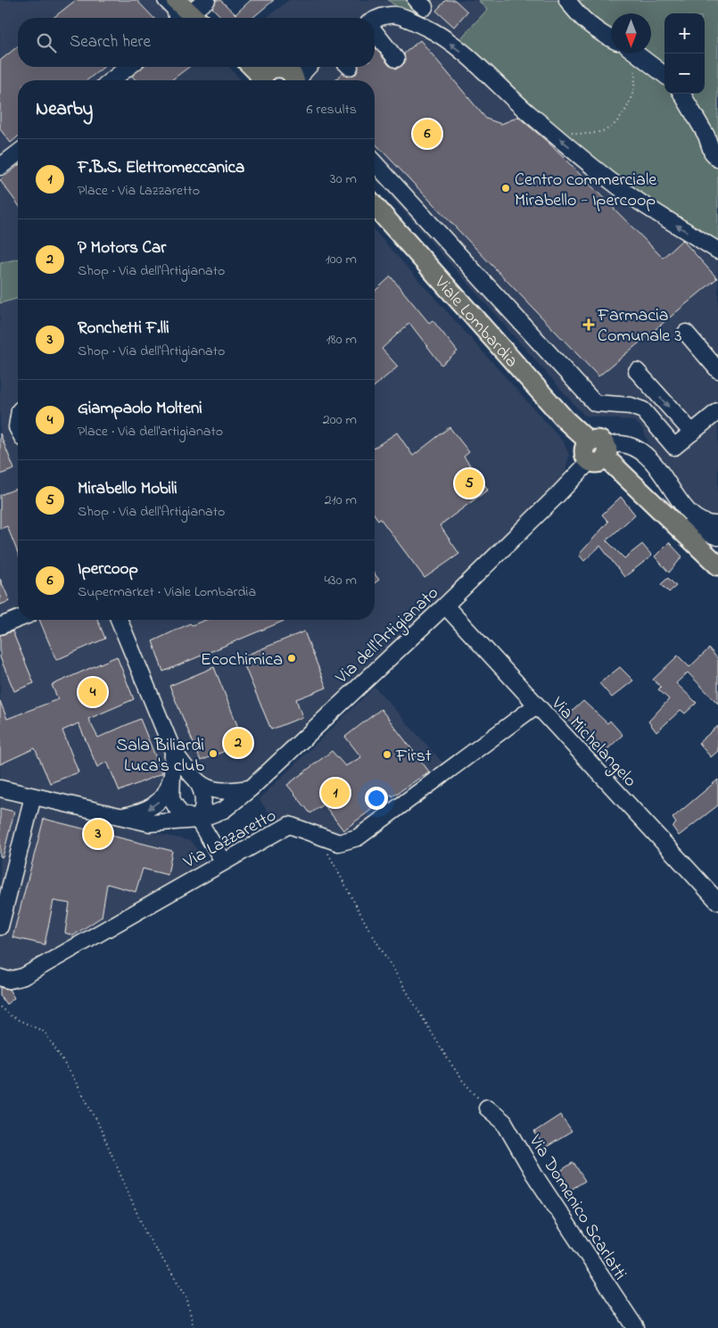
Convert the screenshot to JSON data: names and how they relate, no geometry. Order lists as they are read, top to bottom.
{
  "streets": {
    "main road": ["Viale Lombardia"],
    "street": [
      "Via dell'Artigianato",
      "Via Michelangelo",
      "Via Lazzaretto",
      "Via Domenico Scarlatti"
    ]
  },
  "crossings": [
    ["Viale Lombardia", "Via dell'Artigianato"],
    ["Via dell'Artigianato", "Via Michelangelo"],
    ["Via Michelangelo", "Via Lazzaretto"]
  ],
  "places": {
    "other": [
      "Centro commerciale Mirabello - Ipercoop",
      "Ecochimica",
      "Sala Biliardi Luca's club",
      "First"
    ],
    "health": ["Farmacia Comunale 3"]
  },
  "north": "bottom",
  "page": {
    "map_buttons": ["+", "−"],
    "search": "Search here",
    "heading": ["Nearby", "6 results"],
    "pins": [
      "6",
      "5",
      "4",
      "2",
      "1",
      "3"
    ],
    "list": [
      {
        "mark": "1",
        "name": "F.B.S. Elettromeccanica",
        "note": "Place · Via Lazzaretto",
        "value": "30 m"
      },
      {
        "mark": "2",
        "name": "P Motors Car",
        "note": "Shop · Via dell'Artigianato",
        "value": "100 m"
      },
      {
        "mark": "3",
        "name": "Ronchetti F.lli",
        "note": "Shop · Via dell'Artigianato",
        "value": "180 m"
      },
      {
        "mark": "4",
        "name": "Giampaolo Molteni",
        "note": "Place · Via dell'artigianato",
        "value": "200 m"
      },
      {
        "mark": "5",
        "name": "Mirabello Mobili",
        "note": "Shop · Via dell'Artigianato",
        "value": "210 m"
      },
      {
        "mark": "6",
        "name": "Ipercoop",
        "note": "Supermarket · Viale Lombardia",
        "value": "430 m"
      }
    ]
  }
}
